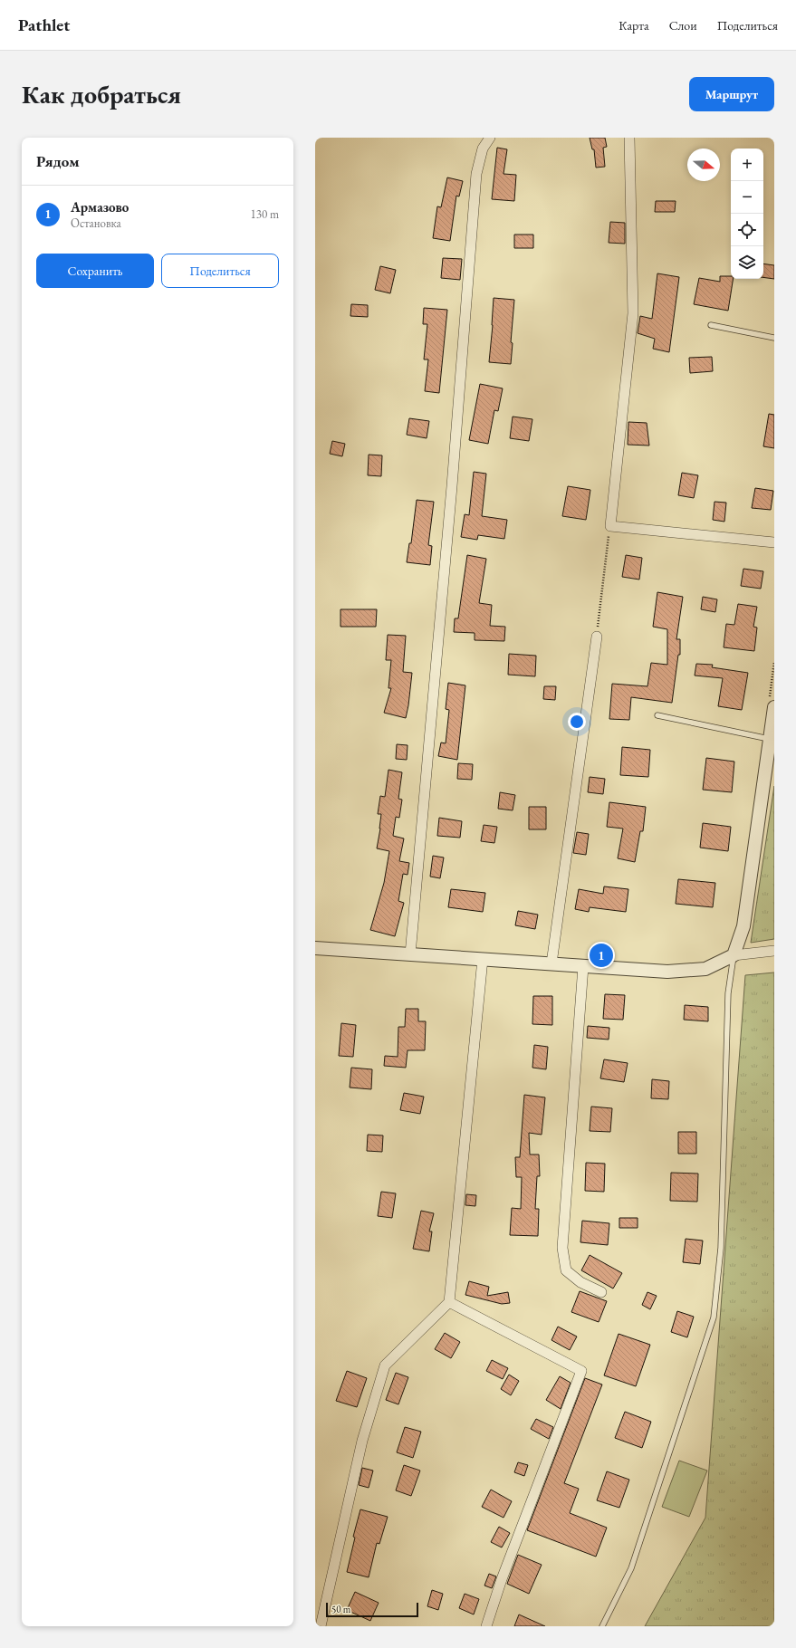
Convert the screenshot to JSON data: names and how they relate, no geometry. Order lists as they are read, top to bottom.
{
  "scale_bar": "50 m",
  "north": "right",
  "page": {
    "header": "Pathlet",
    "nav": ["Карта", "Слои", "Поделиться"],
    "buttons": [
      "Маршрут",
      ["Сохранить", "Поделиться"]
    ],
    "title": "Как добраться",
    "heading": "Рядом",
    "map_buttons": ["+", "−"],
    "list": [
      {
        "mark": "1",
        "name": "Армазово",
        "note": "Остановка",
        "value": "130 m"
      }
    ],
    "pins": "1",
    "scale": "50 m"
  }
}
